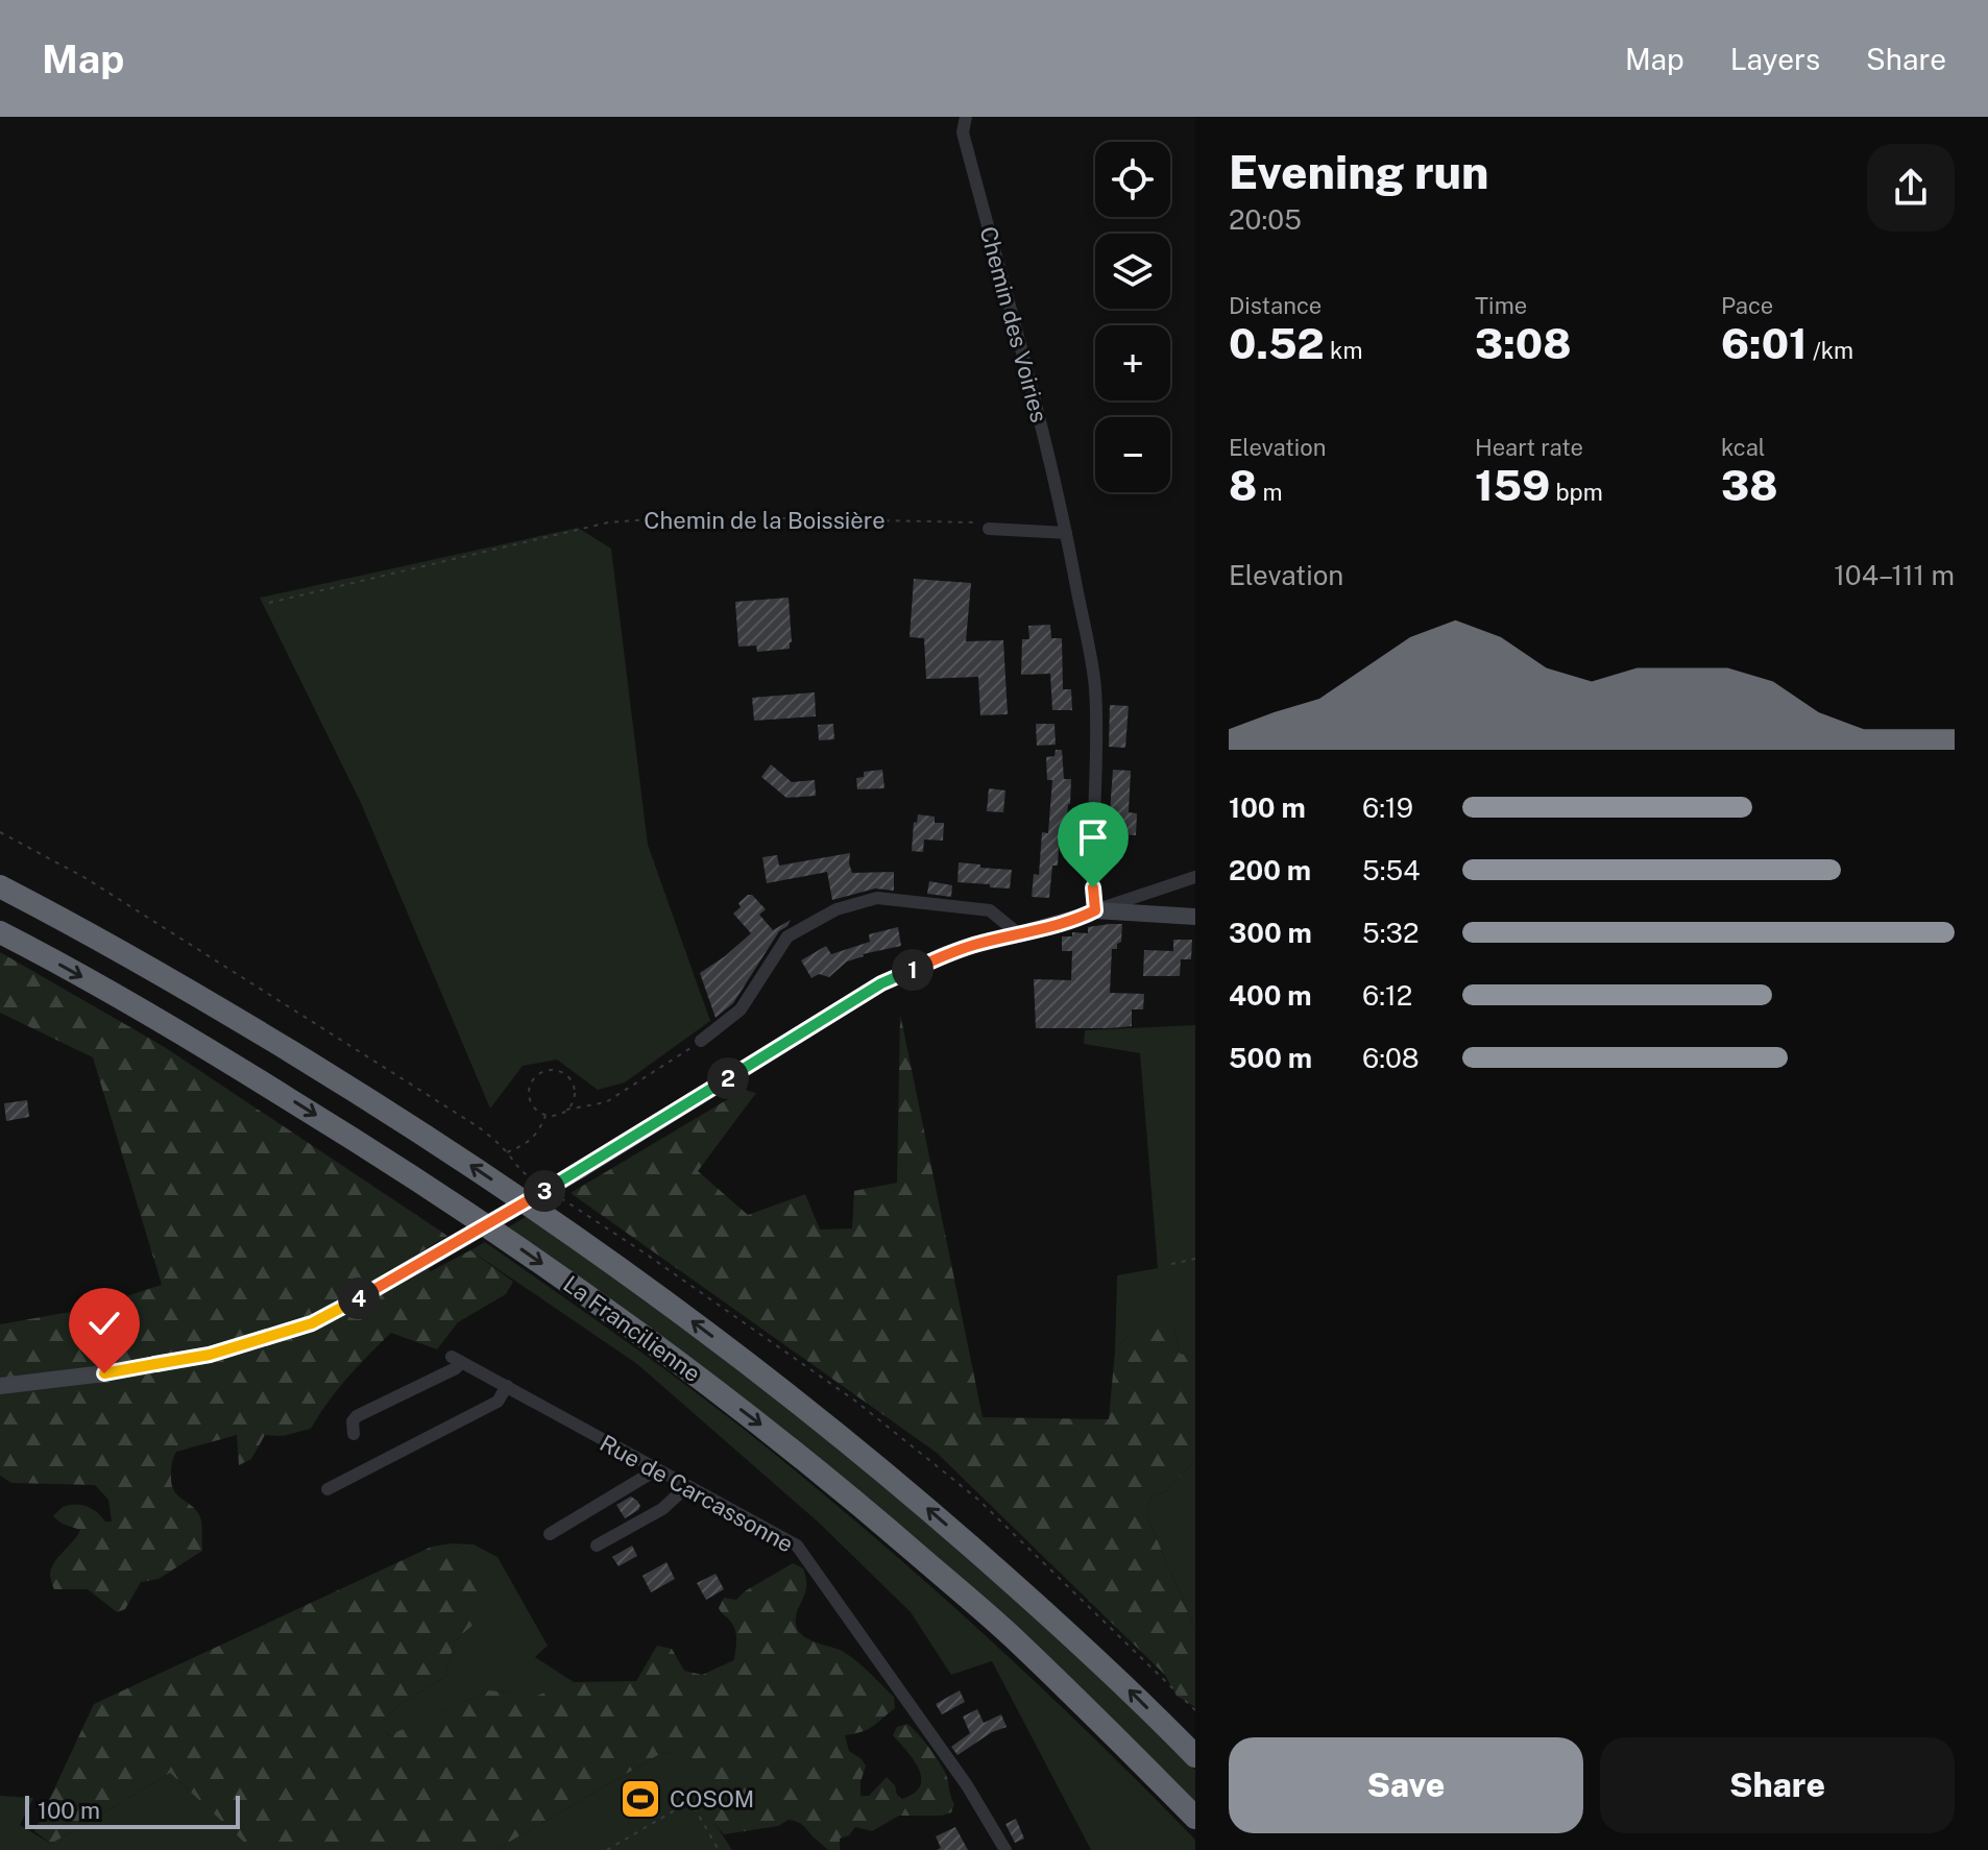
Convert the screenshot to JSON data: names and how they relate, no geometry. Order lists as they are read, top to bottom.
{
  "streets": {
    "highway": ["La Francilienne"],
    "street": ["Chemin des Voiries", "Rue de Carcassonne"],
    "path": ["Chemin de la Boissière"]
  },
  "places": {
    "sports": ["COSOM"]
  },
  "scale_bar": "100 m",
  "page": {
    "header": "Map",
    "nav": ["Map", "Layers", "Share"],
    "heading": ["Evening run", "20:05"],
    "map_buttons": ["+", "−"],
    "stats": [
      ["Distance", "0.52 km"],
      ["Time", "3:08"],
      ["Pace", "6:01 /km"],
      ["Elevation", "8 m"],
      ["Heart rate", "159 bpm"],
      ["kcal", "38"]
    ],
    "chart": ["Elevation", "104–111 m"],
    "list": [
      {
        "name": "100 m",
        "note": "6:19"
      },
      {
        "name": "200 m",
        "note": "5:54"
      },
      {
        "name": "300 m",
        "note": "5:32"
      },
      {
        "name": "400 m",
        "note": "6:12"
      },
      {
        "name": "500 m",
        "note": "6:08"
      }
    ],
    "pins": [
      "1",
      "2",
      "3",
      "4"
    ],
    "buttons": ["Save", "Share"],
    "scale": "100 m"
  }
}
